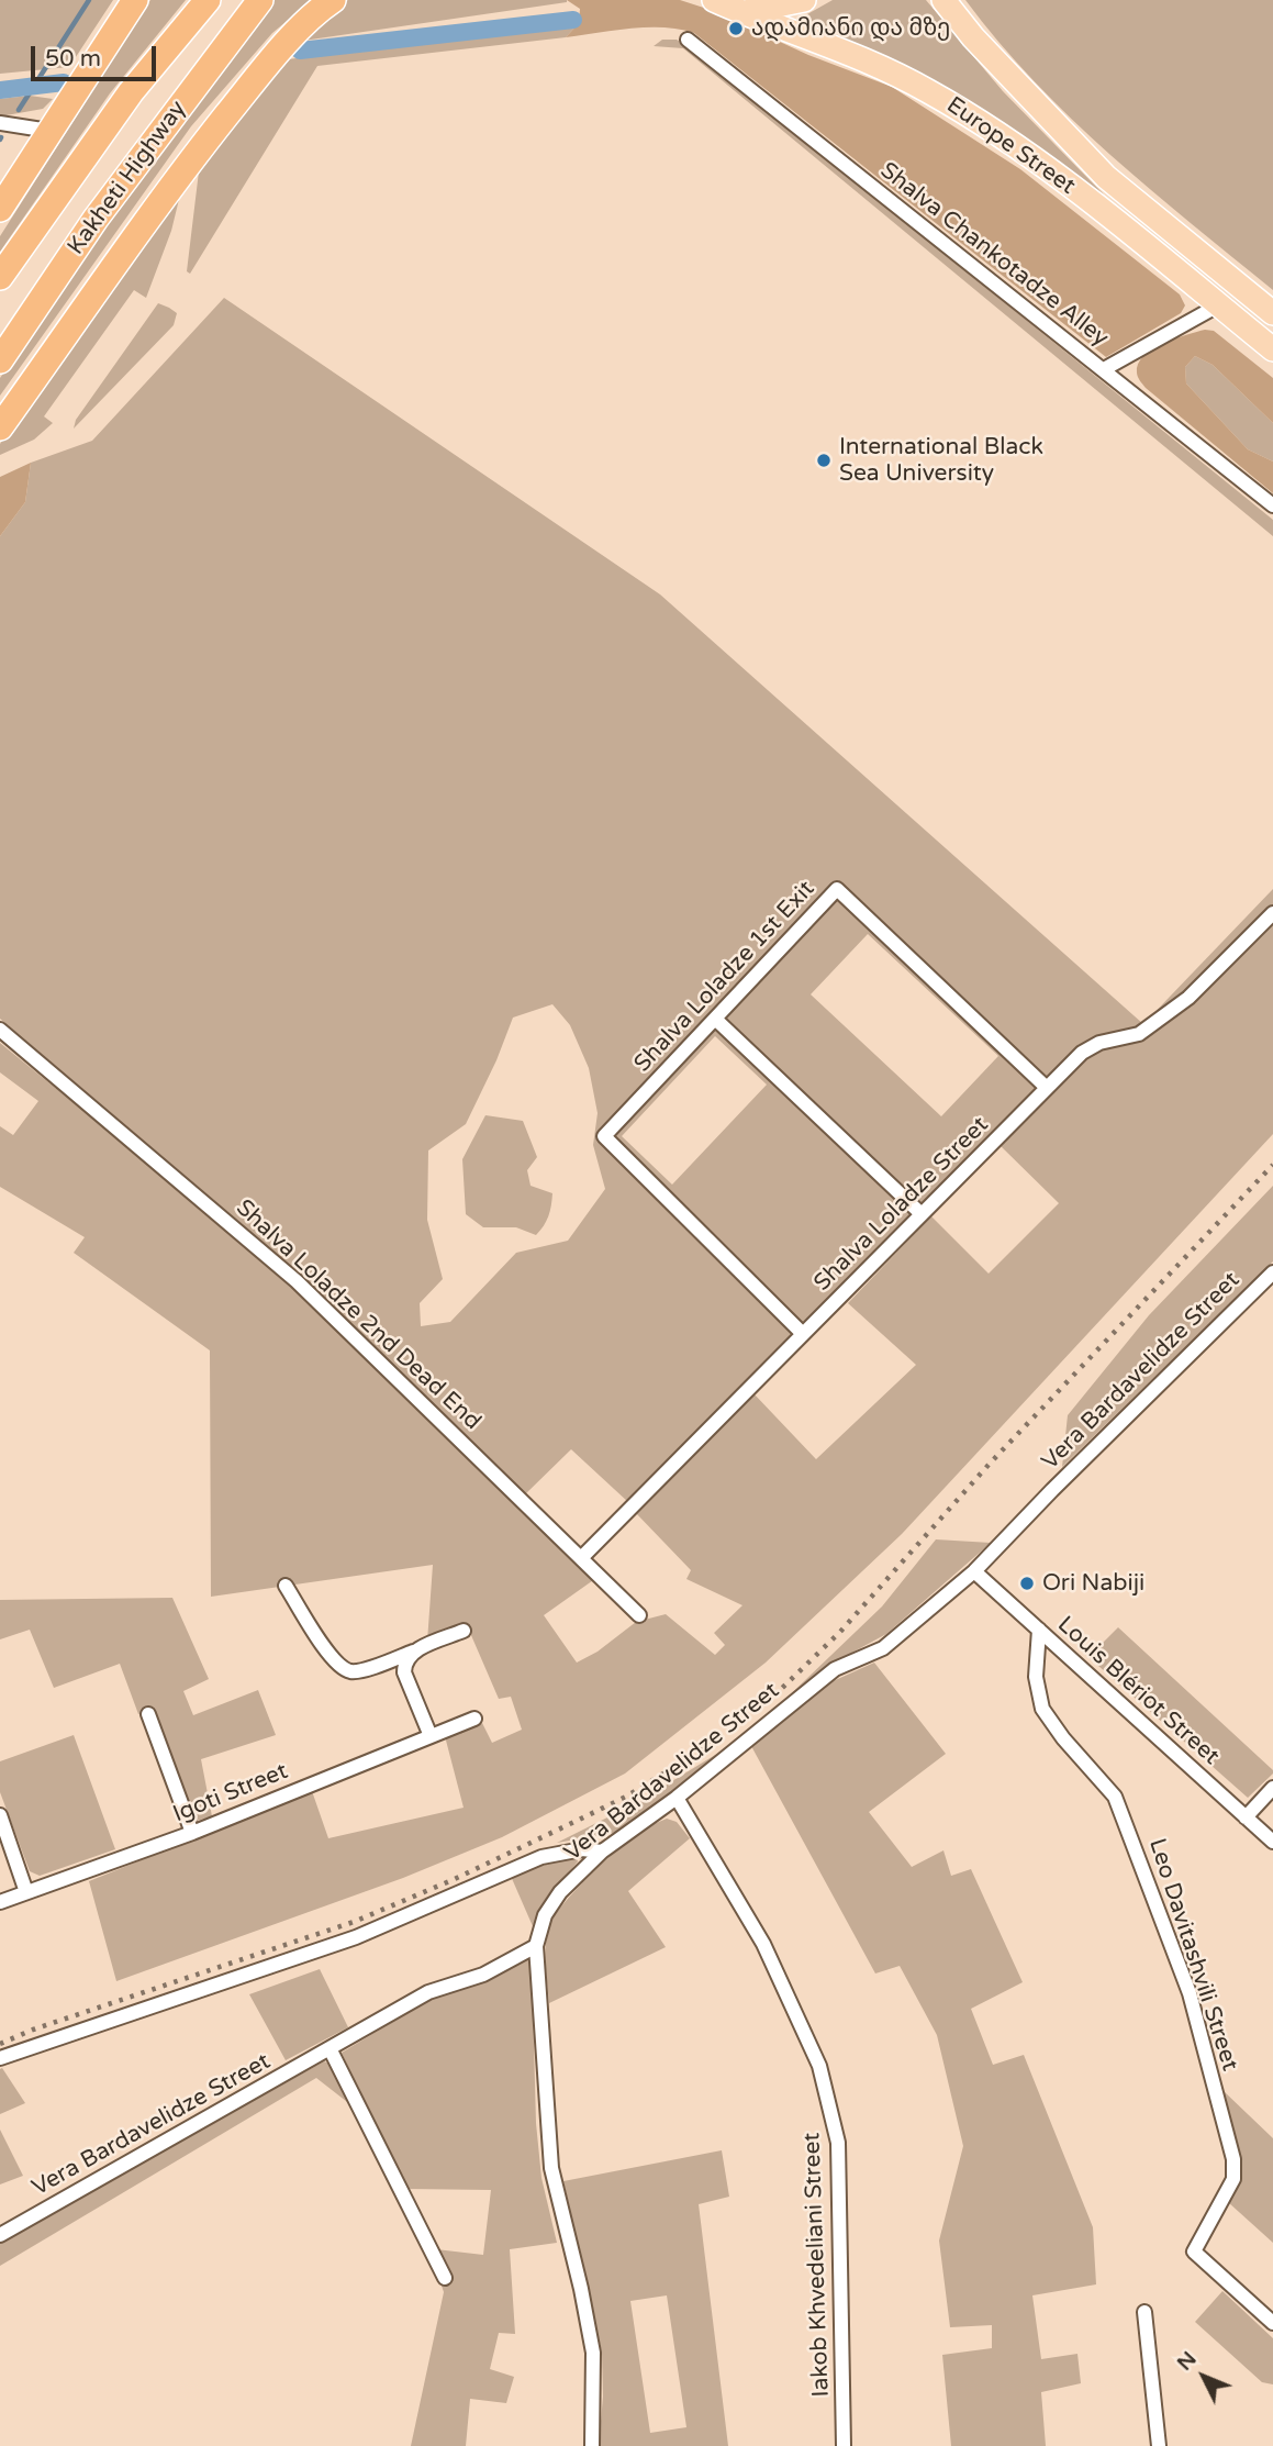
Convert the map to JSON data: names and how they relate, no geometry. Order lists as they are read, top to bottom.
{
  "streets": {
    "highway": ["Kakheti Highway"],
    "main road": ["Europe Street"],
    "street": [
      "Shalva Chankotadze Alley",
      "Shalva Loladze 1st Exit",
      "Shalva Loladze Street",
      "Shalva Loladze 2nd Dead End",
      "Vera Bardavelidze Street",
      "Louis Blériot Street",
      "Igoti Street",
      "Leo Davitashvili Street",
      "Iakob Khvedeliani Street"
    ]
  },
  "crossings": [
    ["Shalva Loladze 1st Exit", "Shalva Loladze Street"],
    ["Shalva Loladze Street", "Shalva Loladze 2nd Dead End"],
    ["Vera Bardavelidze Street", "Louis Blériot Street"],
    ["Vera Bardavelidze Street", "Iakob Khvedeliani Street"],
    ["Louis Blériot Street", "Leo Davitashvili Street"]
  ],
  "places": ["ადამიანი და მზე", "International Black Sea University", "Ori Nabiji"],
  "scale_bar": "50 m",
  "north": "top left"
}
